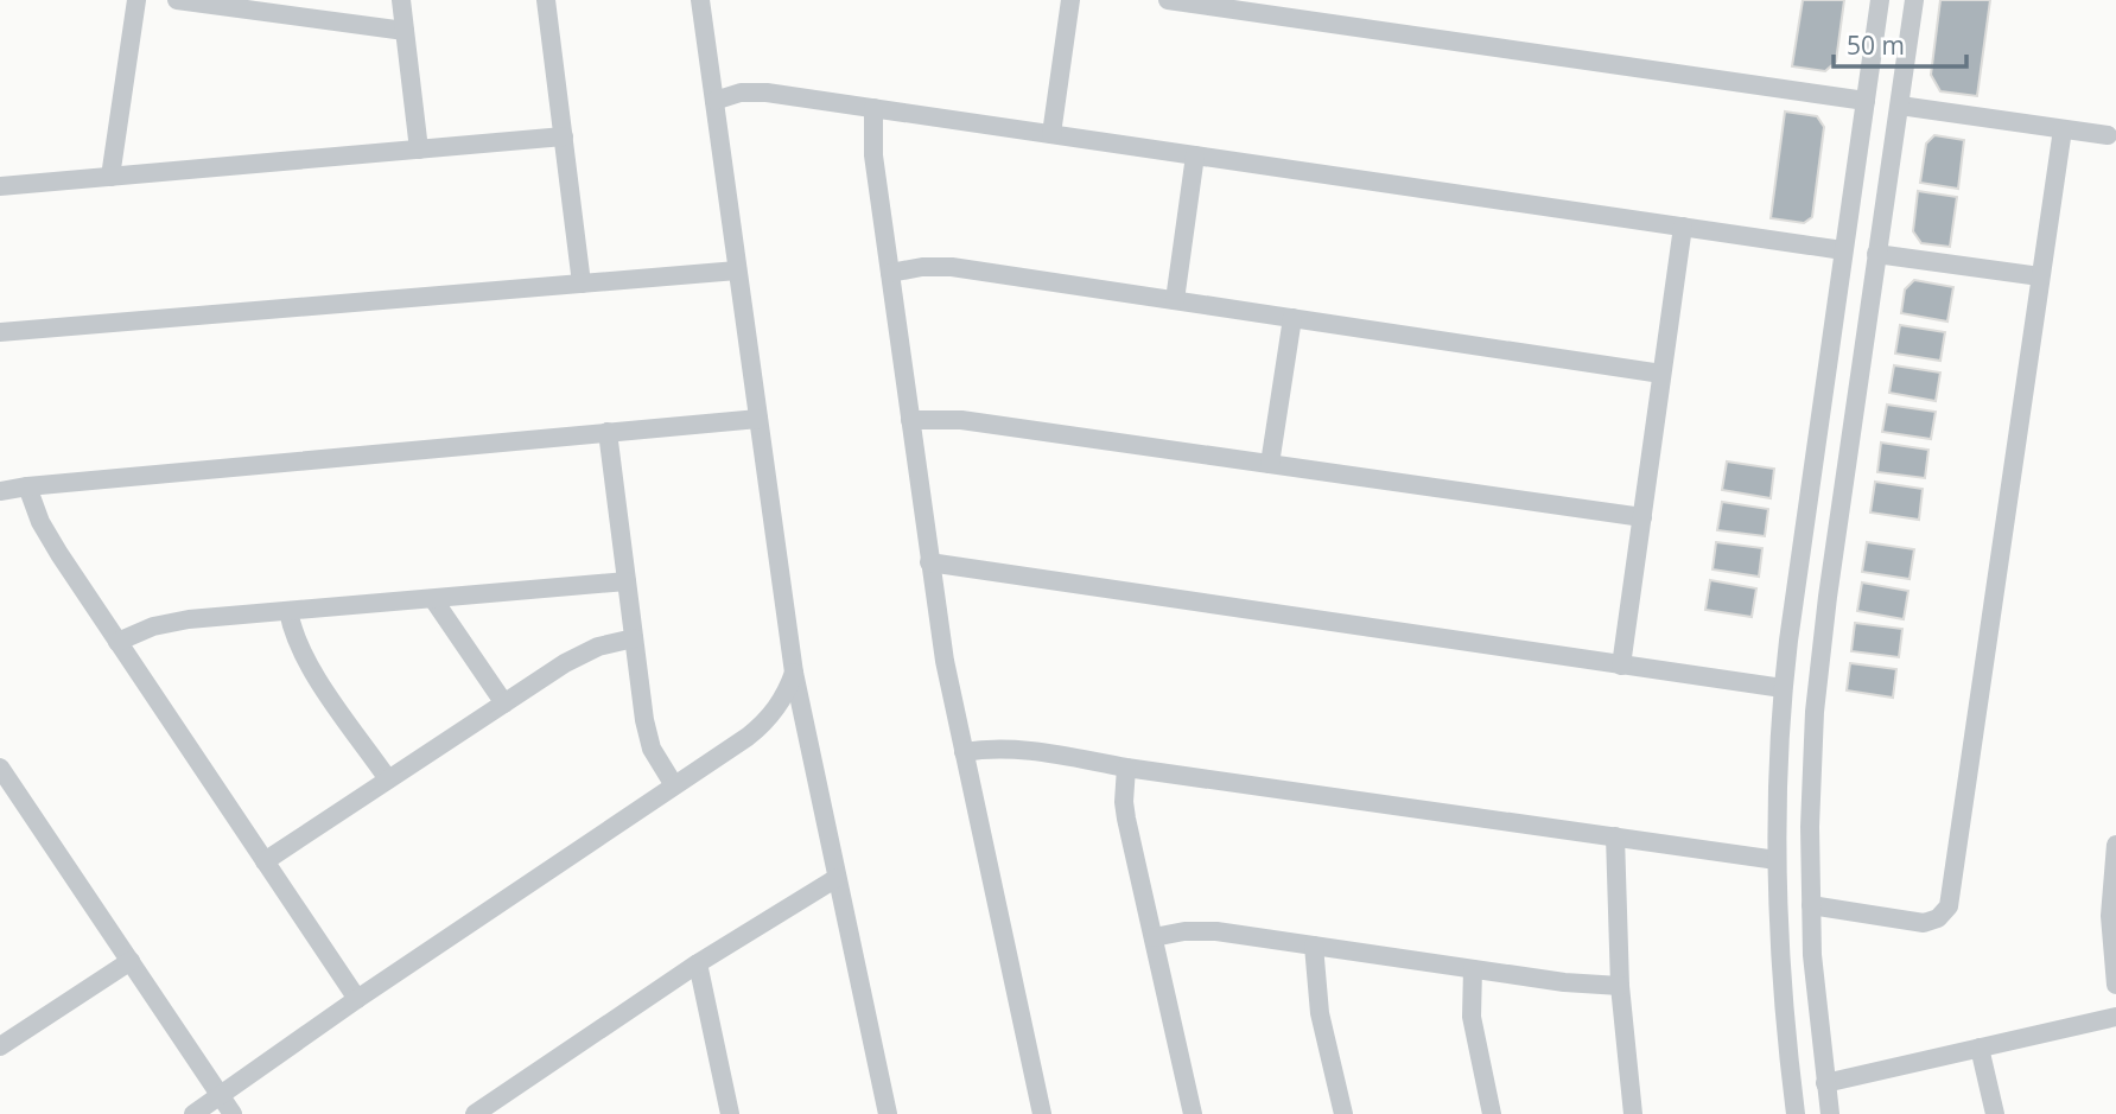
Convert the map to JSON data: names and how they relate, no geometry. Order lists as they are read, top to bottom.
{
  "scale_bar": "50 m"
}
